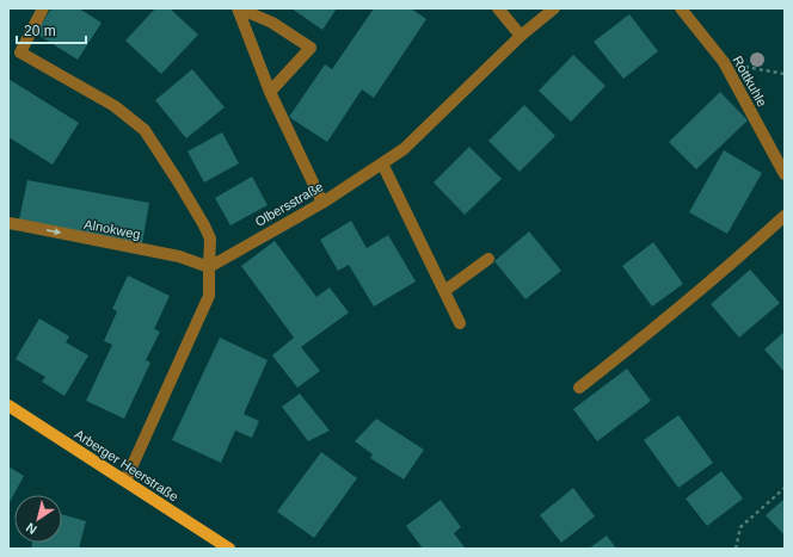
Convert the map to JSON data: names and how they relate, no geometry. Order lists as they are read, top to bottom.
{
  "streets": {
    "main road": ["Arberger Heerstraße"],
    "street": ["Rottkuhle", "Olbersstraße", "Alnokweg"]
  },
  "crossings": [
    ["Olbersstraße", "Alnokweg"]
  ],
  "one_way": ["Alnokweg"],
  "scale_bar": "20 m",
  "north": "bottom left"
}
